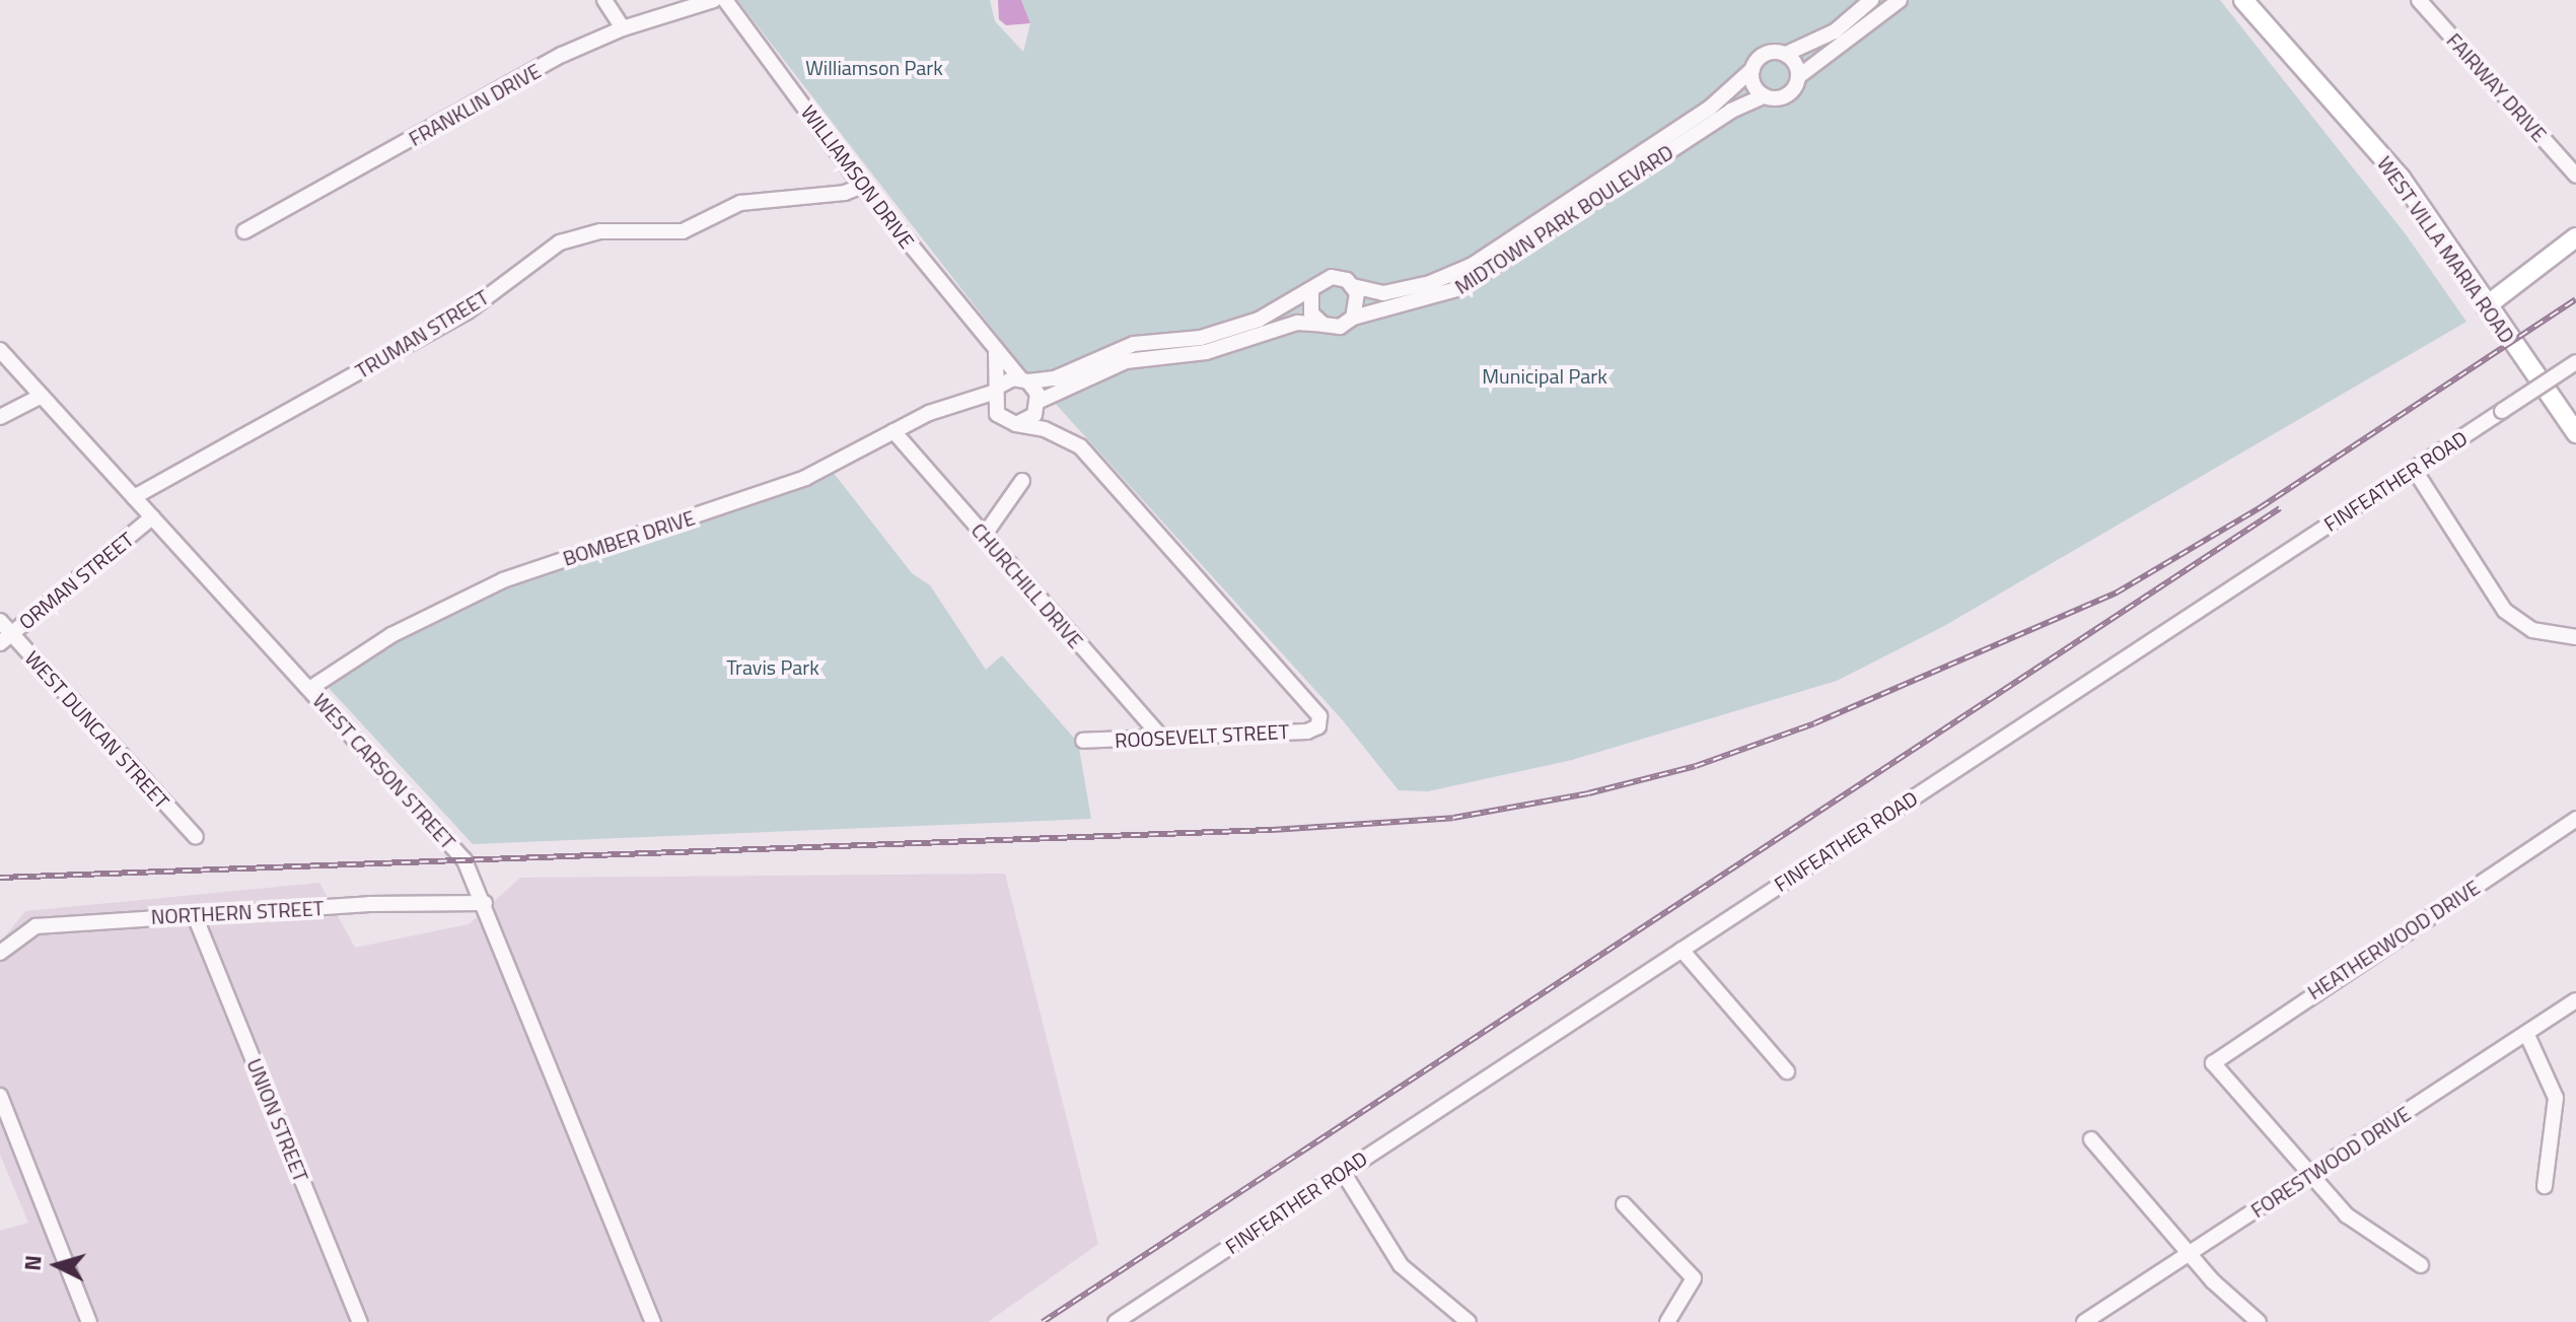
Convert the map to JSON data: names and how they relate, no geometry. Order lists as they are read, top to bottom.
{
  "streets": {
    "main road": ["WEST VILLA MARIA ROAD"],
    "street": [
      "FAIRWAY DRIVE",
      "FRANKLIN DRIVE",
      "WILLIAMSON DRIVE",
      "MIDTOWN PARK BOULEVARD",
      "TRUMAN STREET",
      "FINFEATHER ROAD",
      "BOMBER DRIVE",
      "ORMAN STREET",
      "CHURCHILL DRIVE",
      "WEST DUNCAN STREET",
      "ROOSEVELT STREET",
      "WEST CARSON STREET",
      "NORTHERN STREET",
      "HEATHERWOOD DRIVE",
      "UNION STREET",
      "FORESTWOOD DRIVE"
    ]
  },
  "crossings": [
    ["WILLIAMSON DRIVE", "TRUMAN STREET"],
    ["WILLIAMSON DRIVE", "BOMBER DRIVE"],
    ["TRUMAN STREET", "WEST CARSON STREET"],
    ["BOMBER DRIVE", "CHURCHILL DRIVE"],
    ["BOMBER DRIVE", "WEST CARSON STREET"],
    ["ORMAN STREET", "WEST DUNCAN STREET"],
    ["ORMAN STREET", "WEST CARSON STREET"],
    ["CHURCHILL DRIVE", "ROOSEVELT STREET"],
    ["WEST CARSON STREET", "NORTHERN STREET"],
    ["NORTHERN STREET", "UNION STREET"],
    ["HEATHERWOOD DRIVE", "FORESTWOOD DRIVE"]
  ],
  "parks": ["Williamson Park", "Municipal Park", "Travis Park"],
  "north": "left"
}
